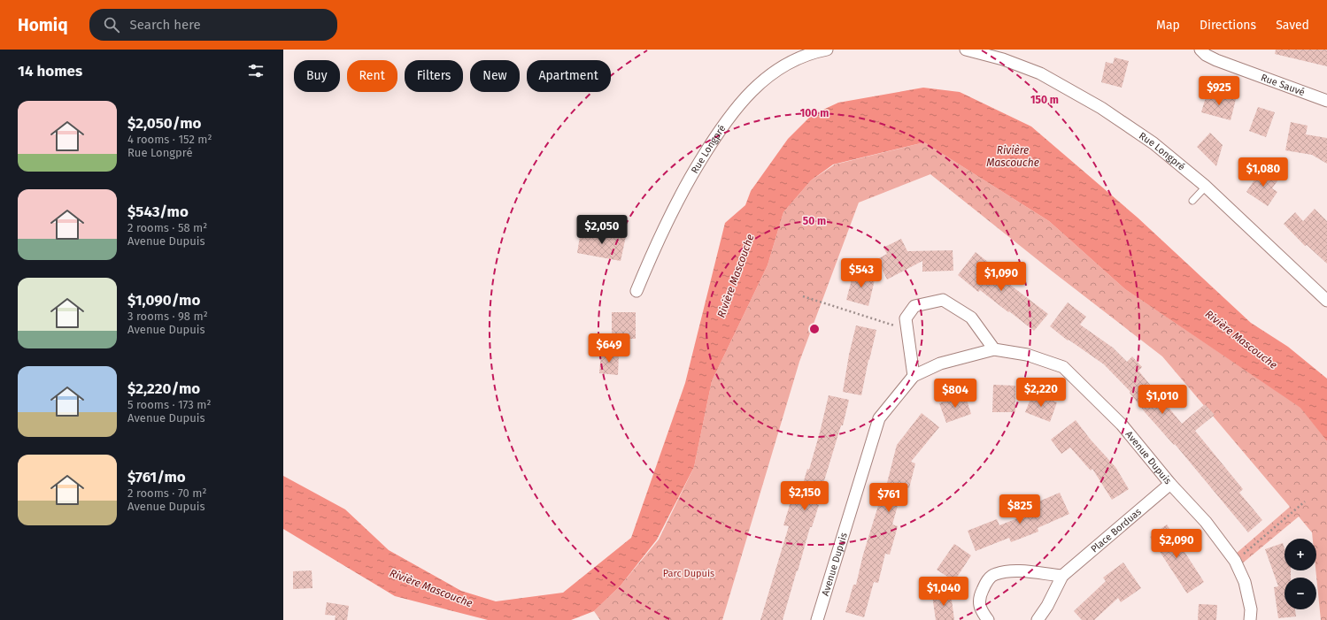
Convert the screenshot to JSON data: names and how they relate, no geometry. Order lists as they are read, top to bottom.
{
  "streets": {
    "street": [
      "Rue Sauvé",
      "Rue Longpré",
      "Avenue Dupuis",
      "Place Borduas"
    ]
  },
  "crossings": [
    ["Avenue Dupuis", "Place Borduas"]
  ],
  "water": ["Rivière Mascouche"],
  "parks": ["Parc Dupuis"],
  "page": {
    "header": "Homiq",
    "search": "Search here",
    "nav": ["Map", "Directions", "Saved"],
    "heading": "14 homes",
    "chip": [
      "Buy",
      "Rent",
      "Filters",
      "New",
      "Apartment"
    ],
    "price": [
      "$925",
      "$1,080",
      "$2,050",
      "$543",
      "$1,090",
      "$649",
      "$2,220",
      "$804",
      "$1,010",
      "$2,150",
      "$761",
      "$825",
      "$2,090",
      "$1,040"
    ],
    "list": [
      {
        "name": "$2,050/mo",
        "note": "4 rooms · 152 m² · Rue Longpré"
      },
      {
        "name": "$543/mo",
        "note": "2 rooms · 58 m² · Avenue Dupuis"
      },
      {
        "name": "$1,090/mo",
        "note": "3 rooms · 98 m² · Avenue Dupuis"
      },
      {
        "name": "$2,220/mo",
        "note": "5 rooms · 173 m² · Avenue Dupuis"
      },
      {
        "name": "$761/mo",
        "note": "2 rooms · 70 m² · Avenue Dupuis"
      }
    ],
    "map_buttons": ["+", "−"]
  },
  "rings": ["150 m", "100 m", "50 m"]
}
